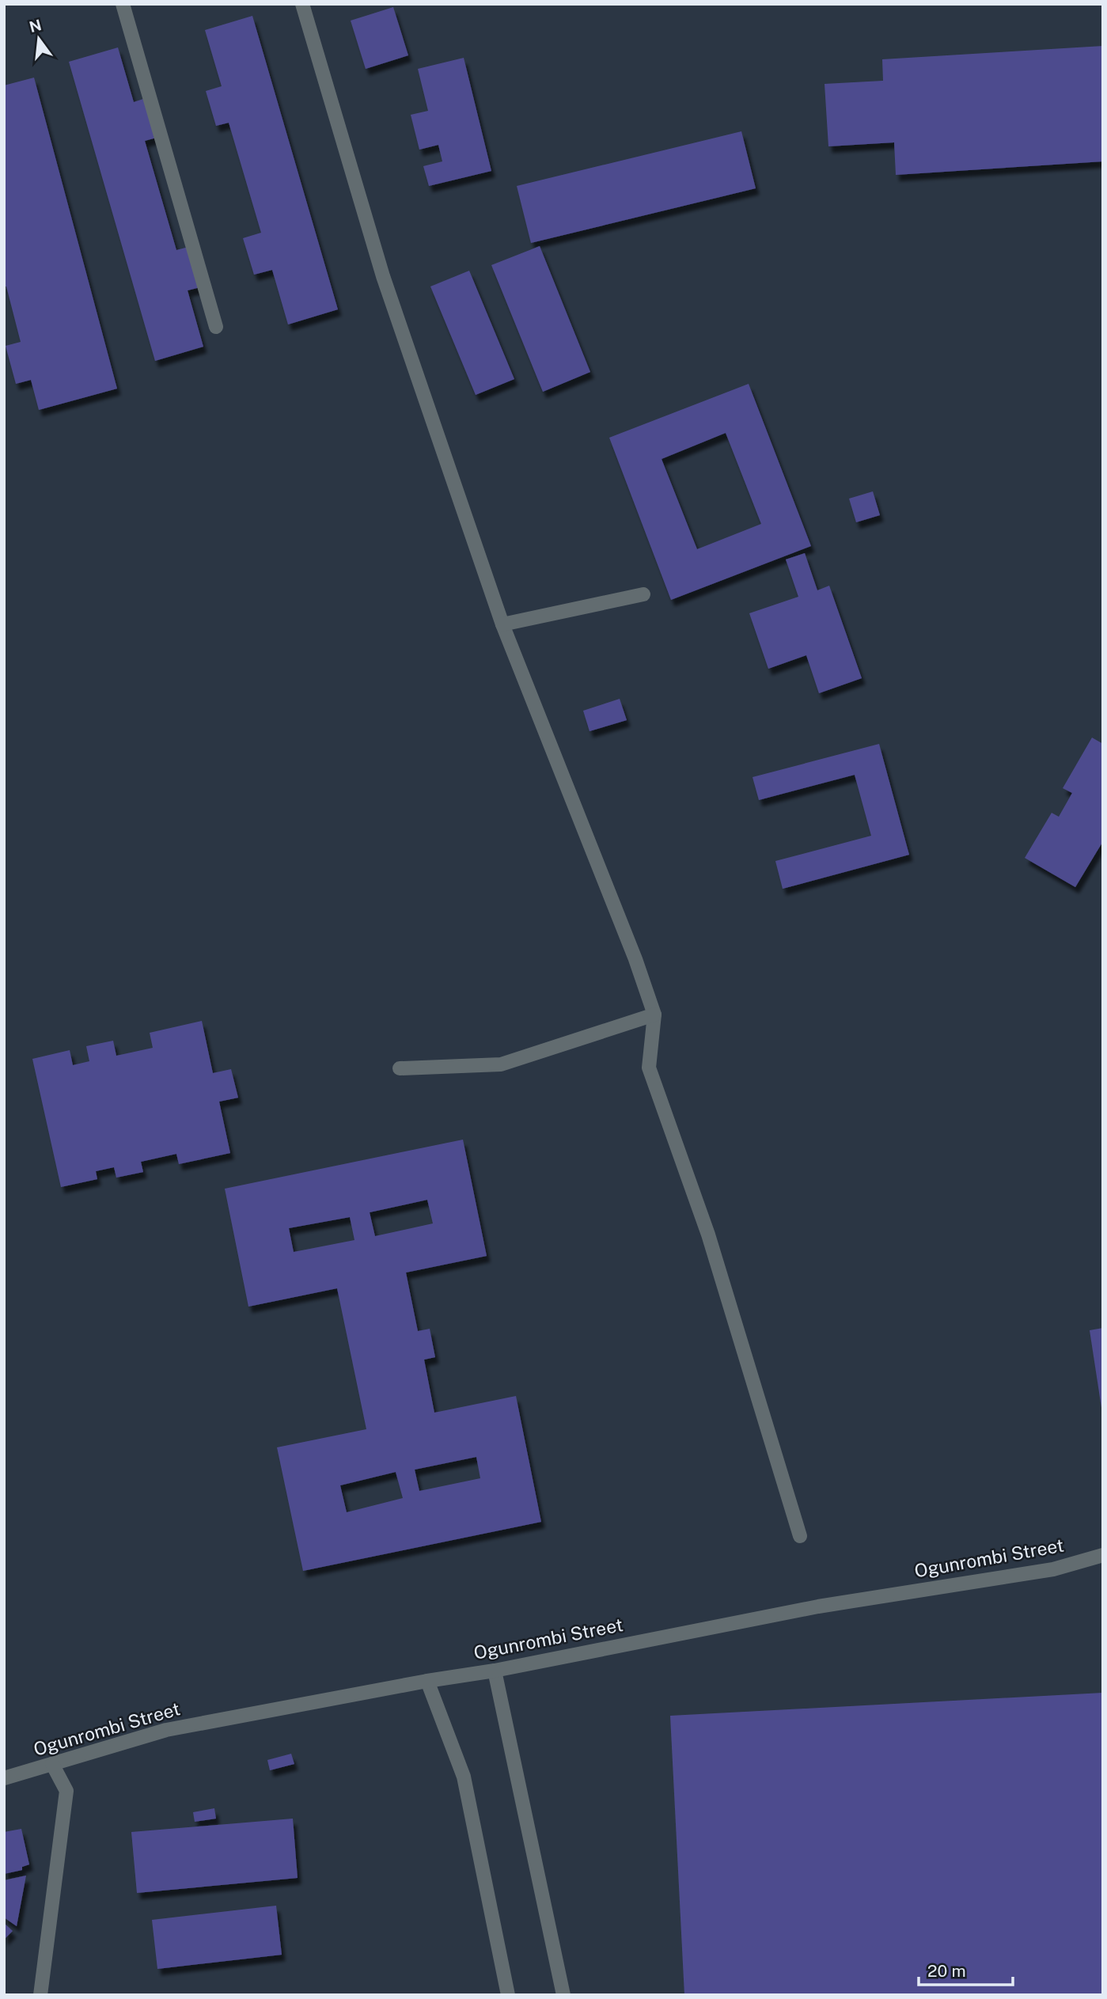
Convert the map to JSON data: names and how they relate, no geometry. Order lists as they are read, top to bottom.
{
  "streets": {
    "street": ["Ogunrombi Street"]
  },
  "scale_bar": "20 m",
  "north": "top"
}
